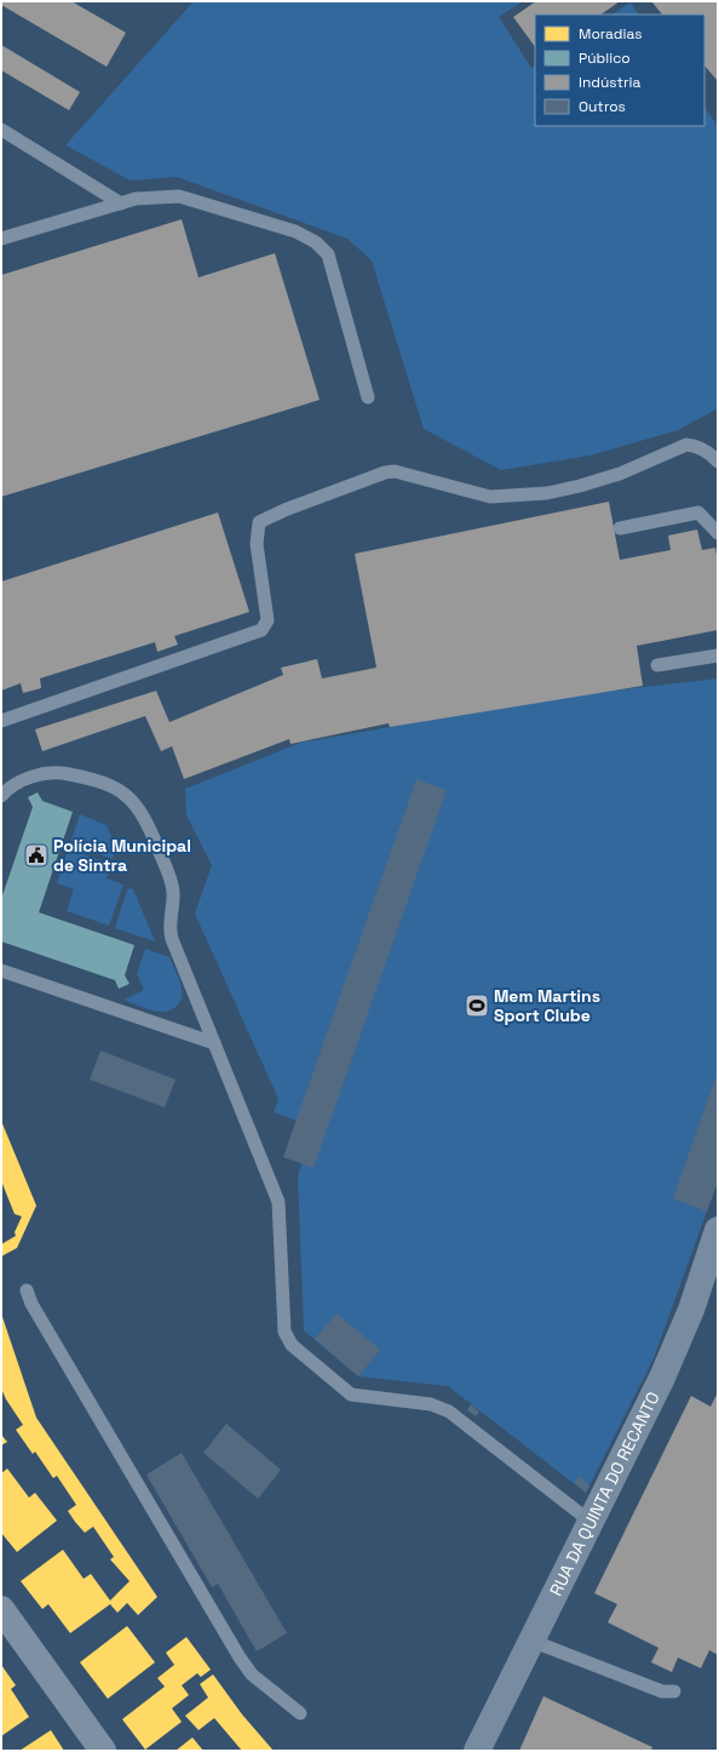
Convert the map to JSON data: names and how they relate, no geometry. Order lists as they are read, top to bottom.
{
  "streets": {
    "street": ["RUA DA QUINTA DO RECANTO"]
  },
  "places": {
    "public building": ["Polícia Municipal de Sintra"],
    "sports": ["Mem Martins Sport Clube"]
  },
  "legend": [
    "Moradias",
    "Público",
    "Indústria",
    "Outros"
  ]
}
